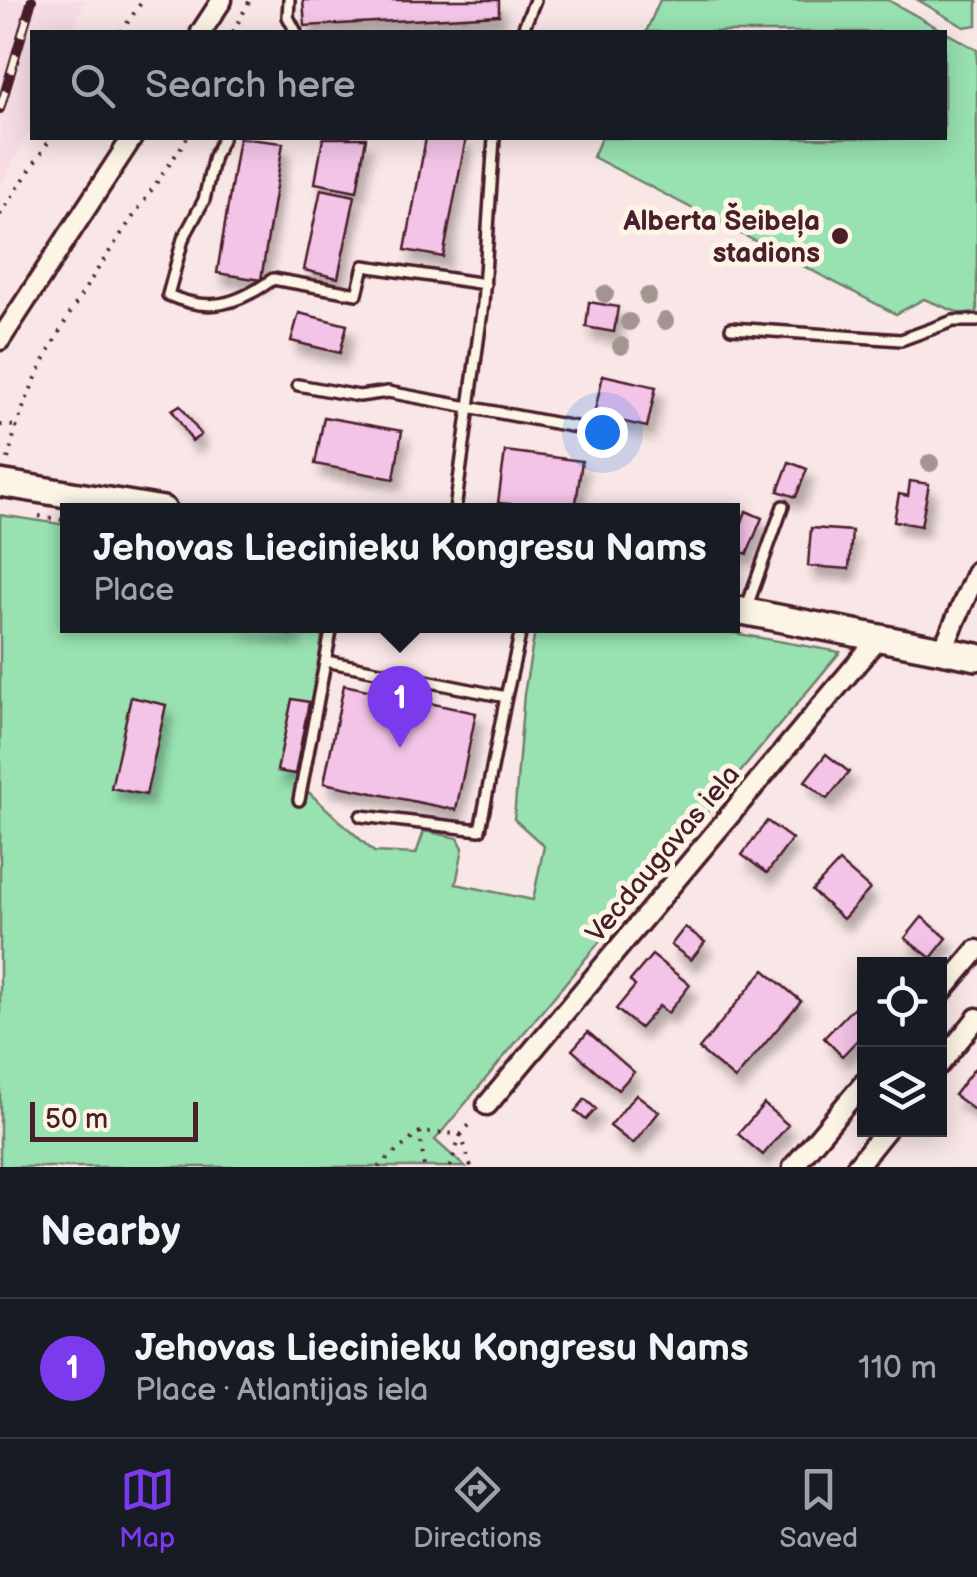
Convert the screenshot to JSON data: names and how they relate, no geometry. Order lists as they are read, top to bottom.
{
  "streets": {
    "street": ["Vecdaugavas iela"]
  },
  "places": ["Alberta Šeibeļa stadions"],
  "scale_bar": "50 m",
  "page": {
    "search": "Search here",
    "popup": ["Jehovas Liecinieku Kongresu Nams", "Place"],
    "pins": "1",
    "scale": "50 m",
    "heading": "Nearby",
    "list": [
      {
        "mark": "1",
        "name": "Jehovas Liecinieku Kongresu Nams",
        "note": "Place · Atlantijas iela",
        "value": "110 m"
      }
    ],
    "nav": ["Map", "Directions", "Saved"]
  }
}
